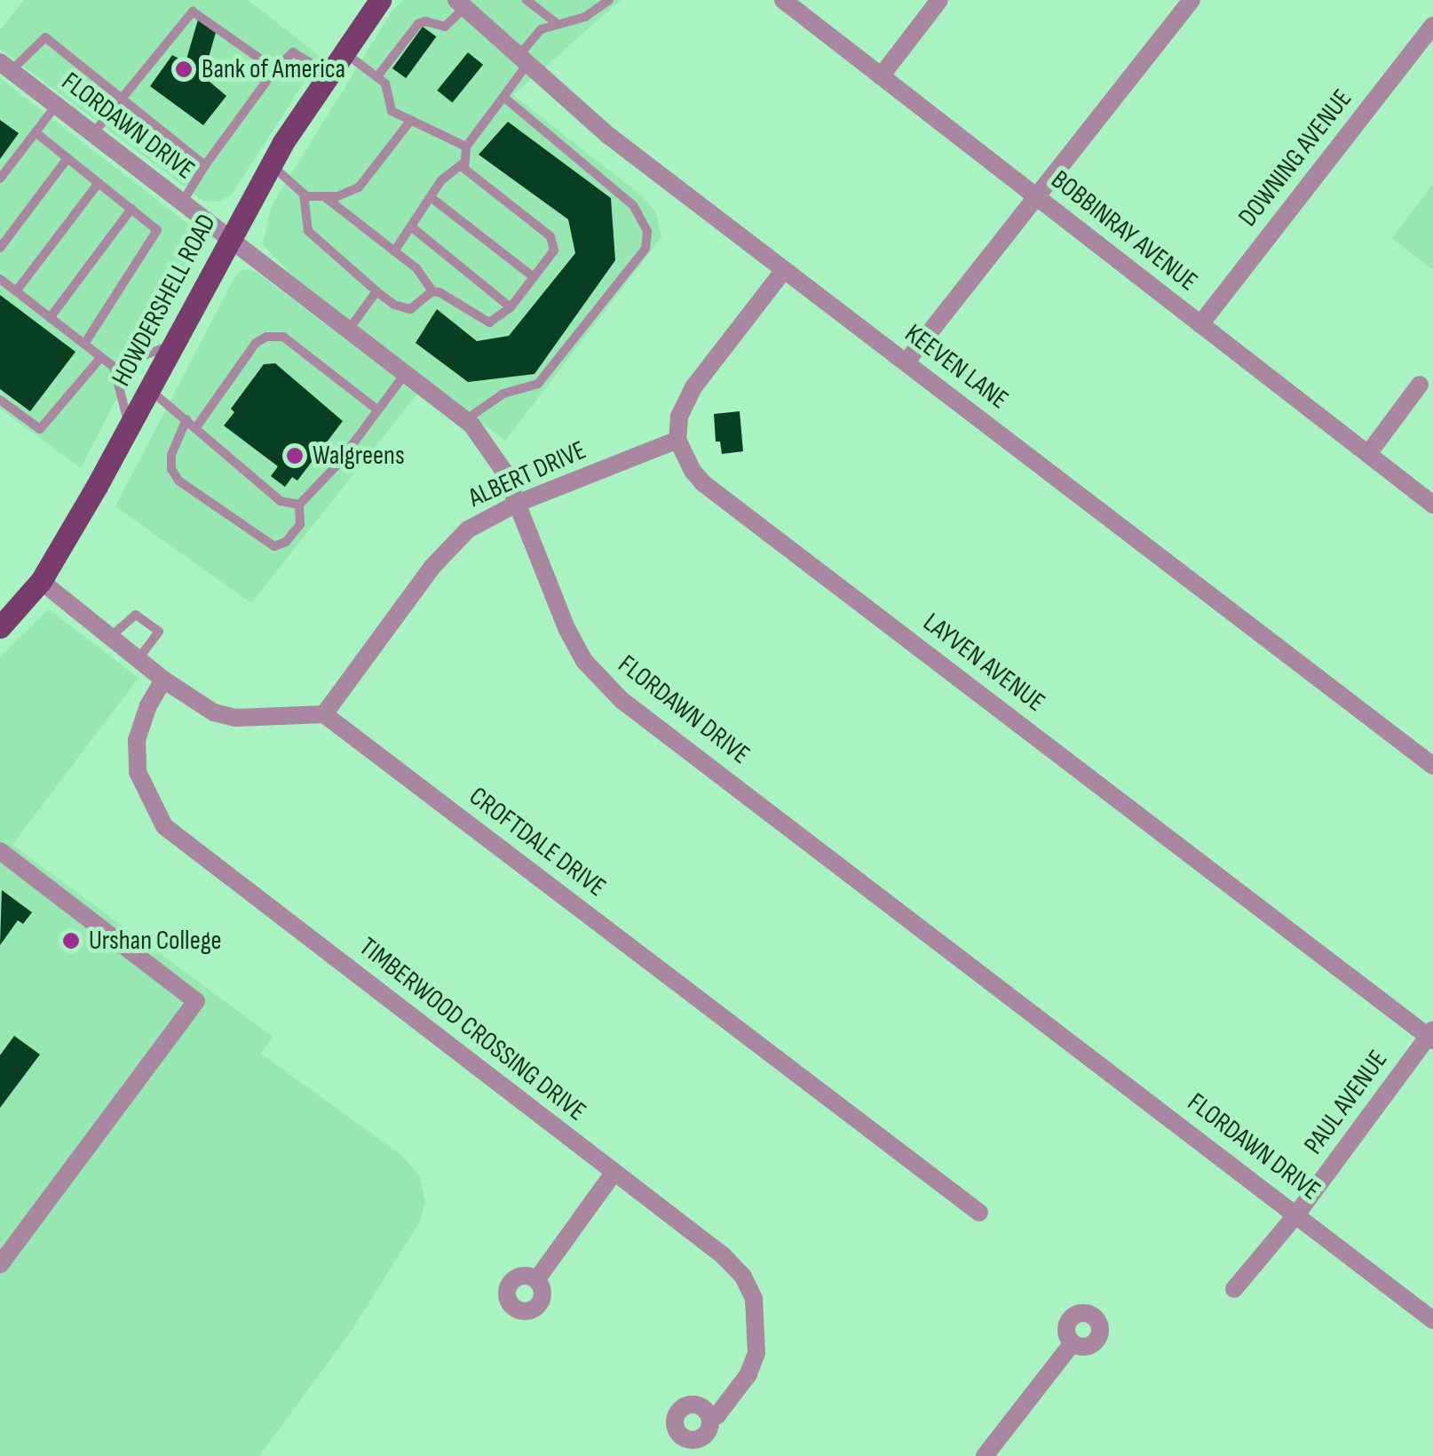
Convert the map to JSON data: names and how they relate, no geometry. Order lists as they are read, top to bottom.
{
  "streets": {
    "main road": ["HOWDERSHELL ROAD"],
    "street": [
      "FLORDAWN DRIVE",
      "DOWNING AVENUE",
      "BOBBINRAY AVENUE",
      "KEEVEN LANE",
      "ALBERT DRIVE",
      "LAYVEN AVENUE",
      "CROFTDALE DRIVE",
      "TIMBERWOOD CROSSING DRIVE",
      "PAUL AVENUE"
    ]
  },
  "crossings": [
    ["FLORDAWN DRIVE", "HOWDERSHELL ROAD"],
    ["FLORDAWN DRIVE", "ALBERT DRIVE"],
    ["FLORDAWN DRIVE", "PAUL AVENUE"],
    ["DOWNING AVENUE", "BOBBINRAY AVENUE"],
    ["ALBERT DRIVE", "LAYVEN AVENUE"],
    ["ALBERT DRIVE", "CROFTDALE DRIVE"],
    ["LAYVEN AVENUE", "PAUL AVENUE"]
  ],
  "places": ["Bank of America", "Walgreens", "Urshan College"]
}
